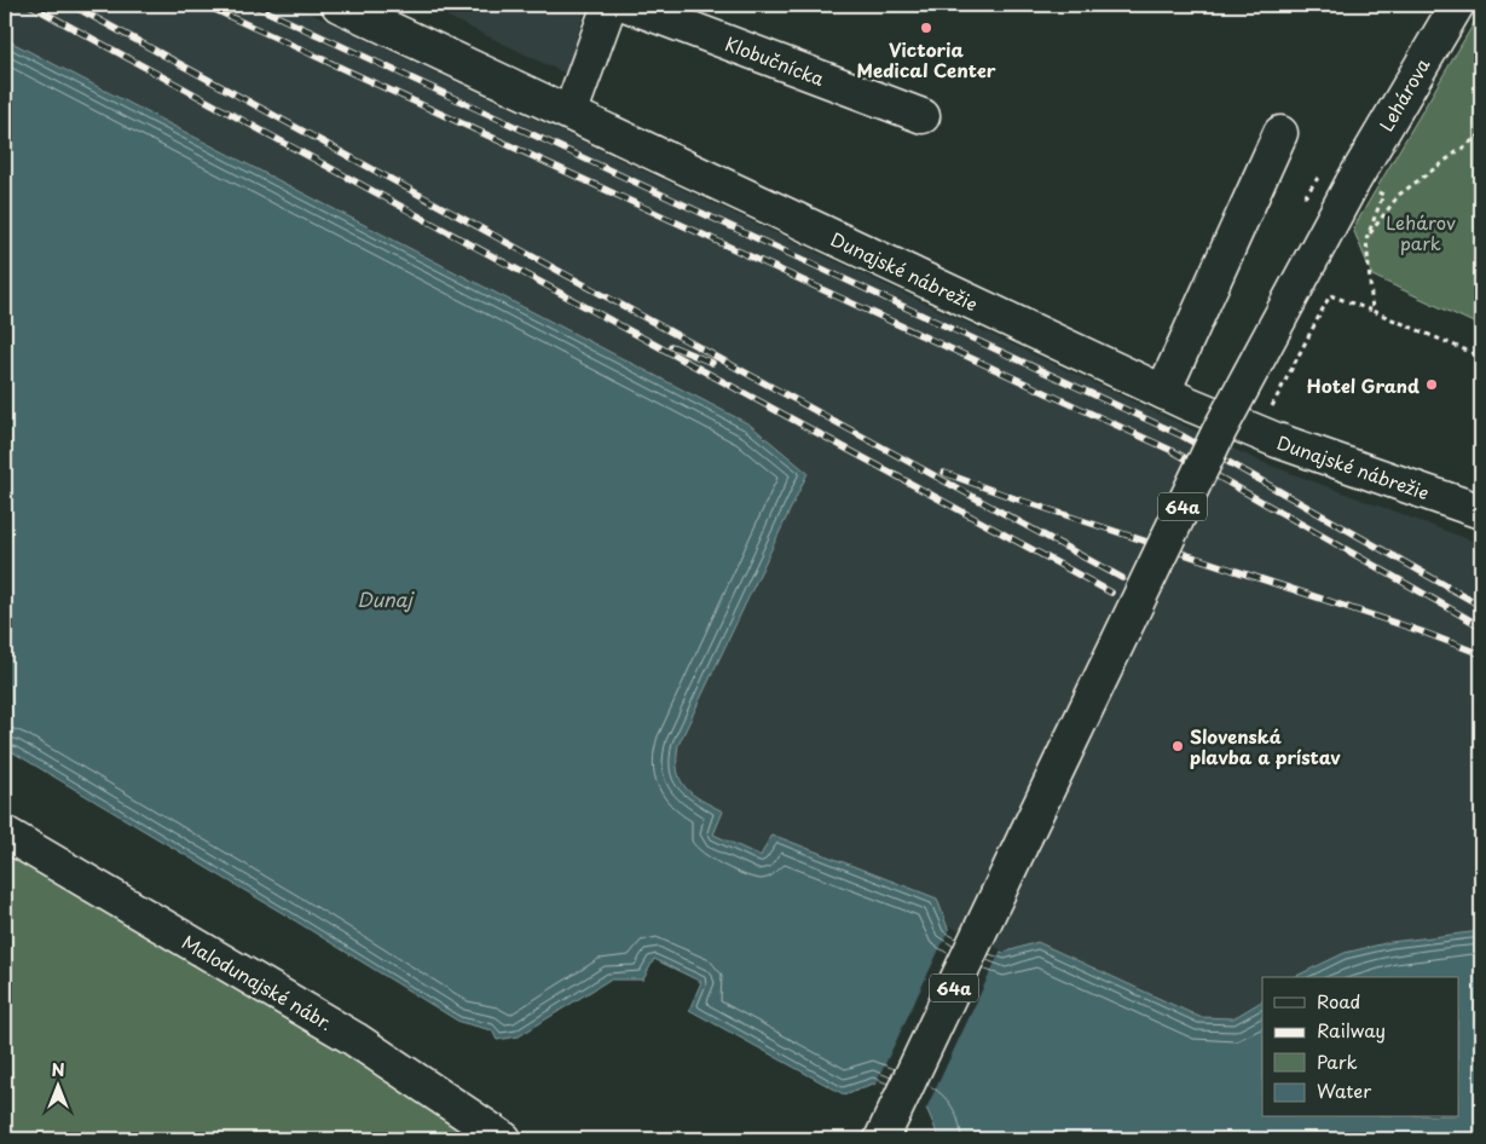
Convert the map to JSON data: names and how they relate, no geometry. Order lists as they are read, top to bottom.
{
  "streets": {
    "street": [
      "Klobučnícka",
      "Lehárova",
      "Dunajské nábrežie",
      "64a",
      "Malodunajské nábr."
    ]
  },
  "crossings": [
    ["Lehárova", "64a"]
  ],
  "water": ["Dunaj"],
  "parks": ["Lehárov park"],
  "places": ["Victoria Medical Center", "Hotel Grand", "Slovenská plavba a prístav"],
  "legend": [
    "Road",
    "Railway",
    "Park",
    "Water"
  ],
  "north": "top"
}
